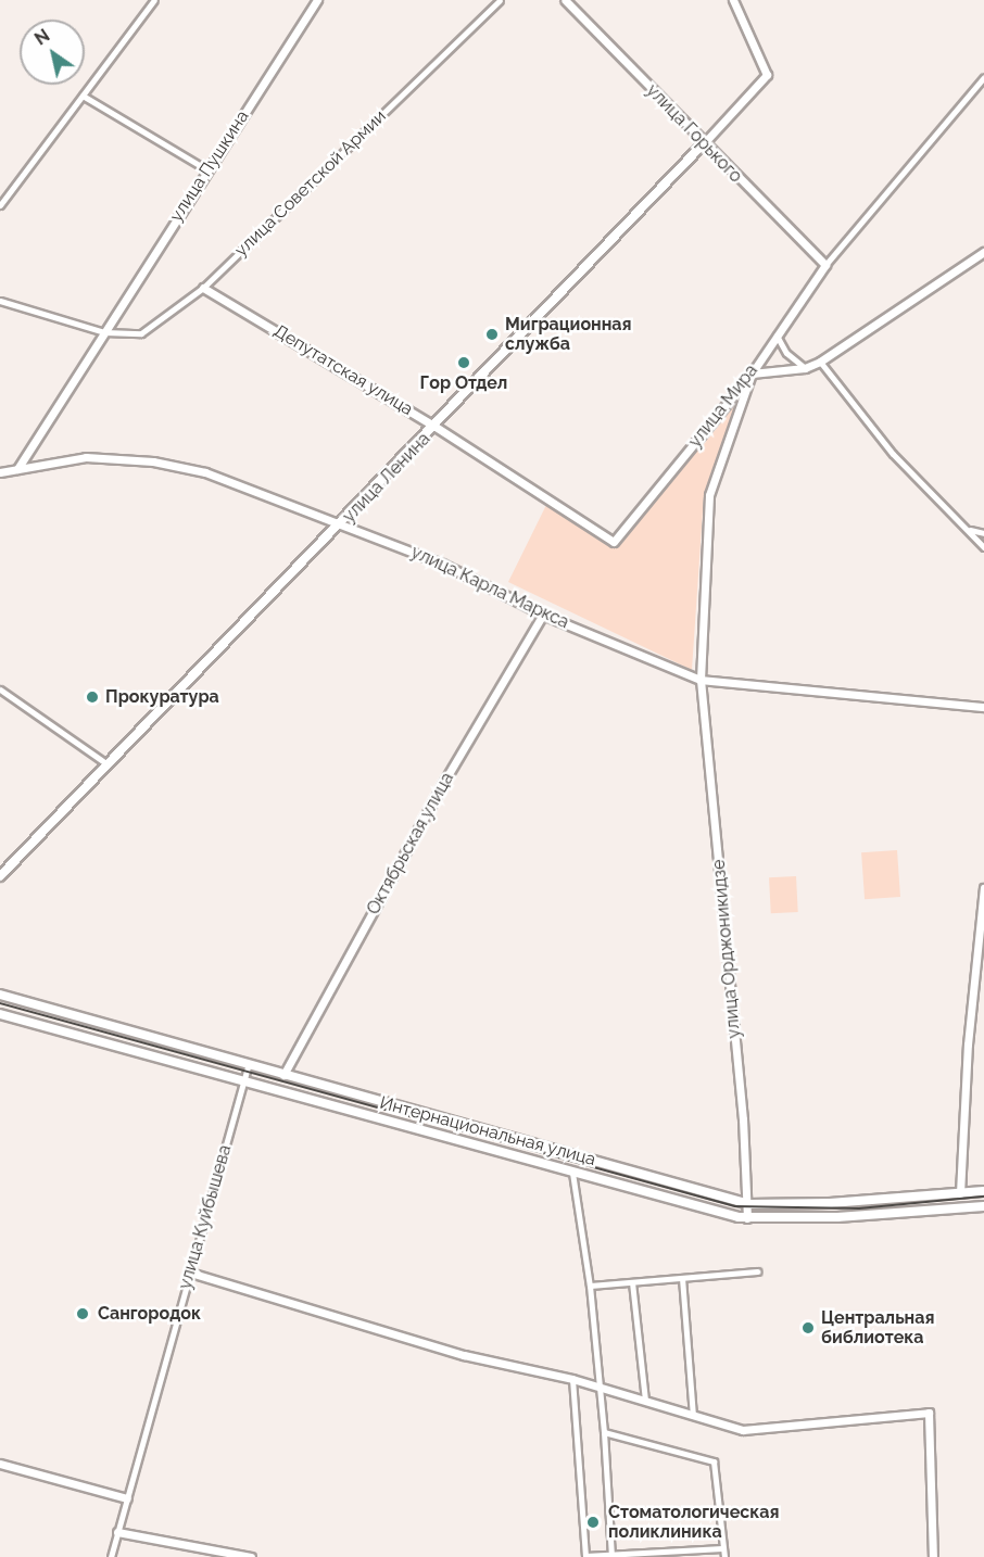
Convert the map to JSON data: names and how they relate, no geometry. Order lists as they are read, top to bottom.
{
  "streets": {
    "main road": ["улица Ленина", "Интернациональная улица"],
    "street": [
      "улица Горького",
      "улица Пушкина",
      "улица Советской Армии",
      "Депутатская улица",
      "улица Мира",
      "улица Карла Маркса",
      "Октябрьская улица",
      "улица Орджоникидзе",
      "улица Куйбышева"
    ]
  },
  "crossings": [
    ["улица Горького", "улица Мира"],
    ["улица Горького", "улица Ленина"],
    ["улица Пушкина", "улица Советской Армии"],
    ["улица Пушкина", "улица Карла Маркса"],
    ["улица Советской Армии", "Депутатская улица"],
    ["Депутатская улица", "улица Мира"],
    ["Депутатская улица", "улица Ленина"],
    ["улица Мира", "улица Орджоникидзе"],
    ["улица Ленина", "улица Карла Маркса"],
    ["улица Карла Маркса", "Октябрьская улица"],
    ["улица Карла Маркса", "улица Орджоникидзе"],
    ["Октябрьская улица", "Интернациональная улица"],
    ["улица Орджоникидзе", "Интернациональная улица"],
    ["Интернациональная улица", "улица Куйбышева"]
  ],
  "places": [
    "Миграционная служба",
    "Гор Отдел",
    "Прокуратура",
    "Сангородок",
    "Центральная библиотека",
    "Стоматологическая поликлиника"
  ],
  "north": "top left"
}
